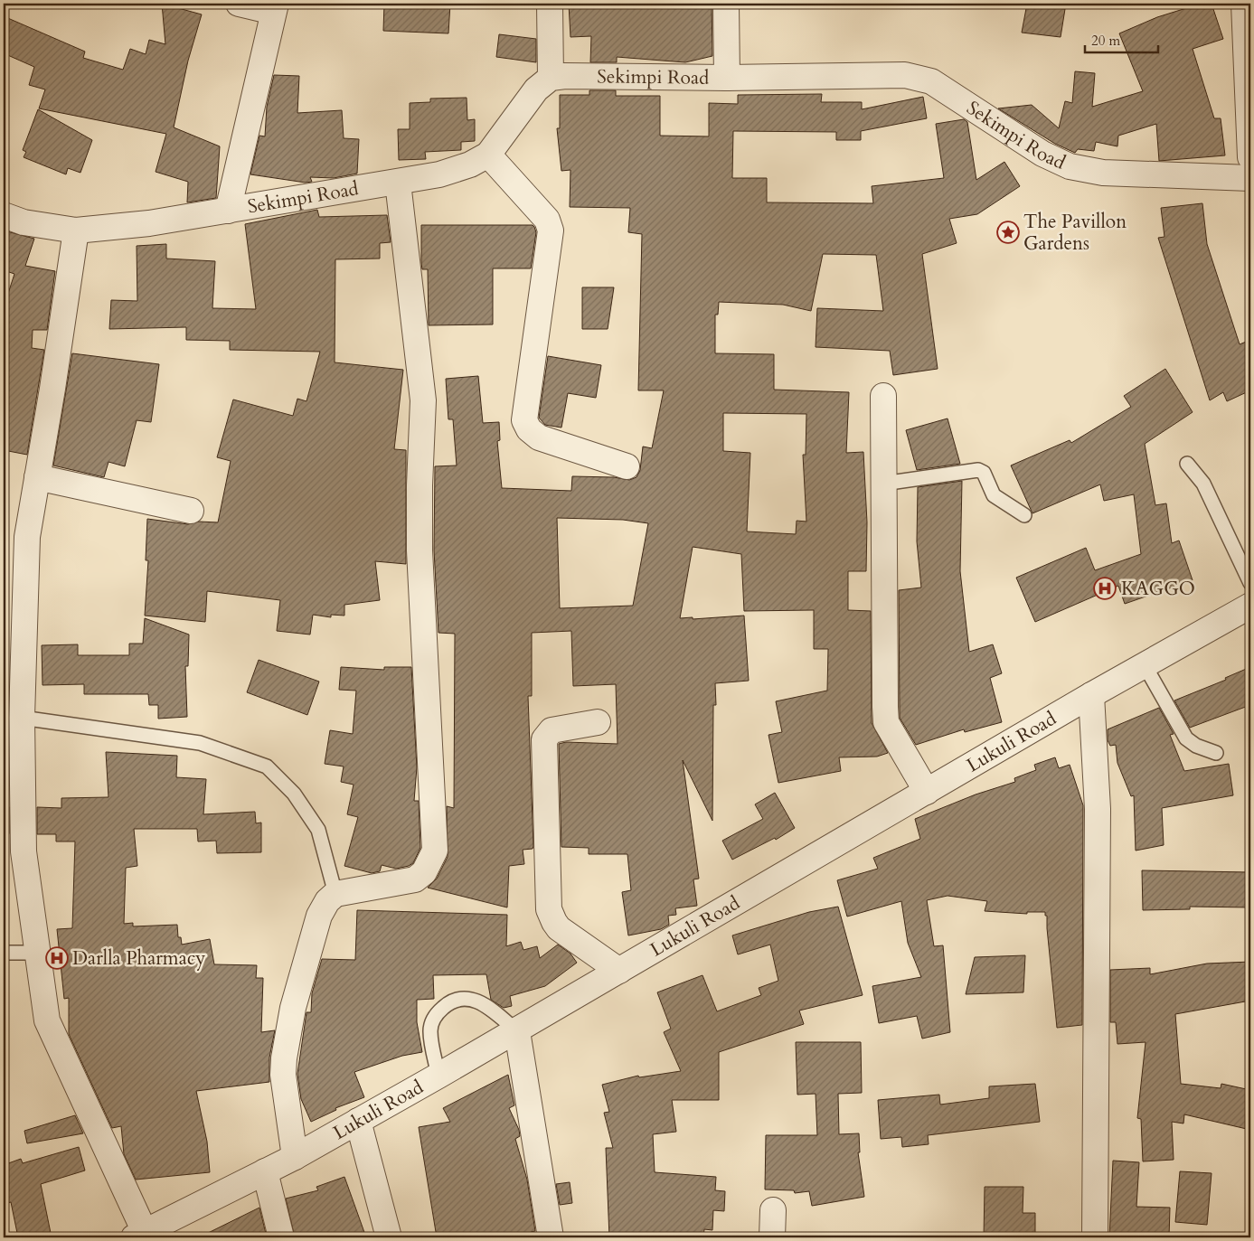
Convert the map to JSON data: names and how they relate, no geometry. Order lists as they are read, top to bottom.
{
  "streets": {
    "street": ["Sekimpi Road", "Lukuli Road"]
  },
  "places": {
    "place": ["The Pavillon Gardens"],
    "hospital": ["KAGGO", "Darlla Pharmacy"]
  },
  "scale_bar": "20 m"
}
